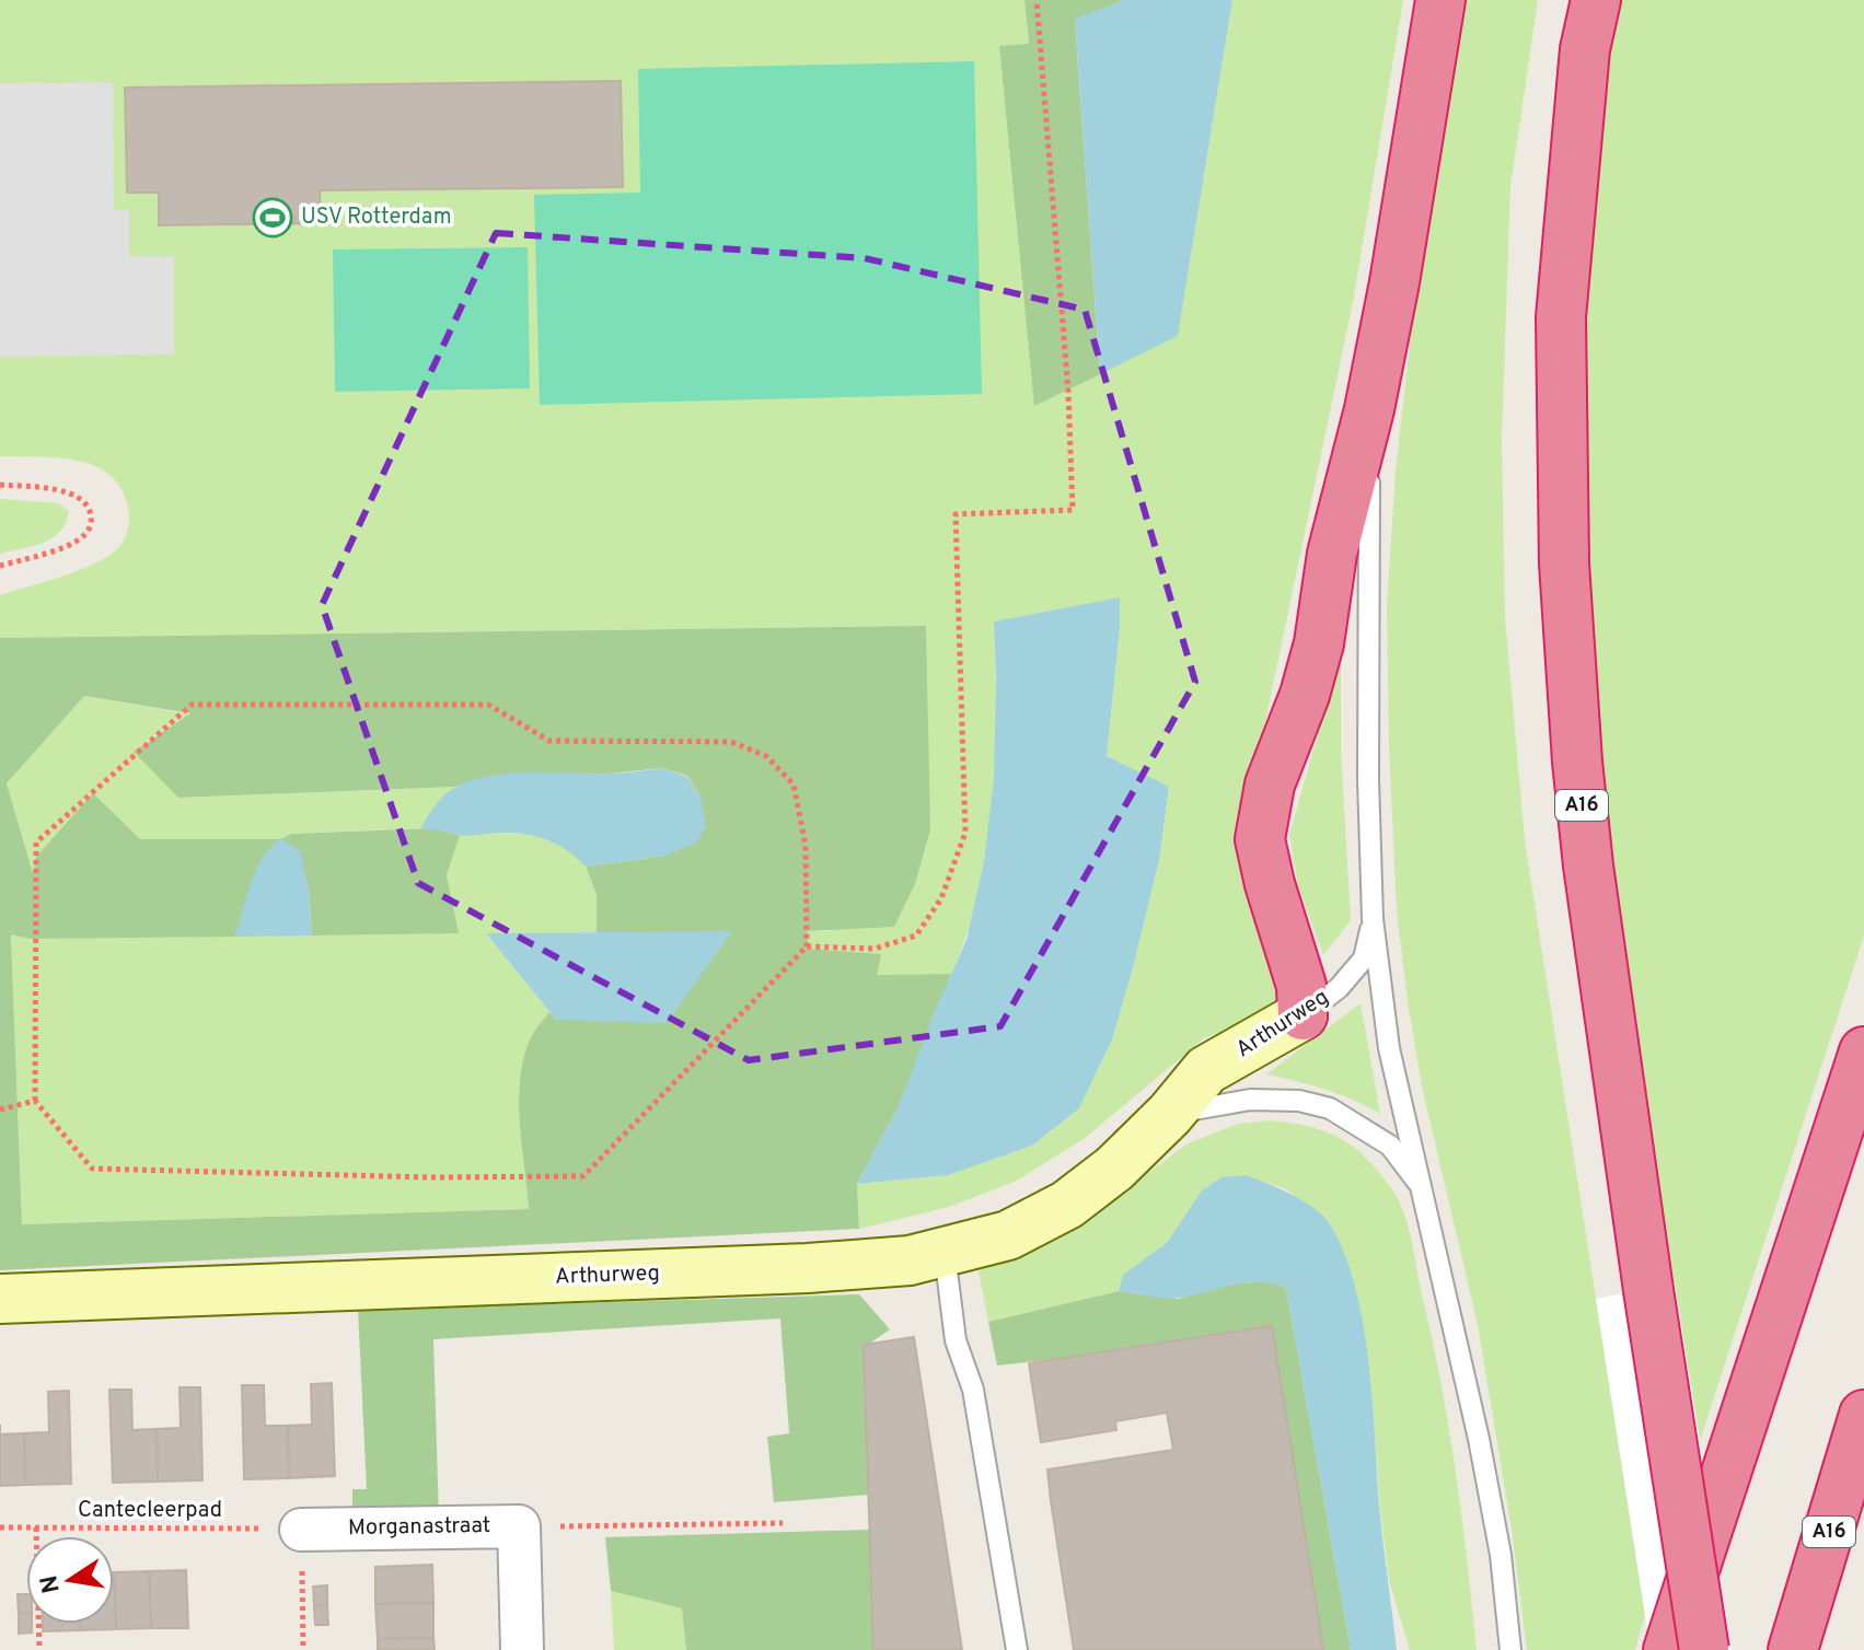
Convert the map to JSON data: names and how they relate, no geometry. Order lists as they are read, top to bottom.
{
  "streets": {
    "highway": ["A16"],
    "street": ["Arthurweg", "Morganastraat"],
    "path": ["Cantecleerpad"]
  },
  "crossings": [
    ["Cantecleerpad", "Morganastraat"]
  ],
  "places": {
    "sports": ["USV Rotterdam"]
  },
  "north": "left"
}
